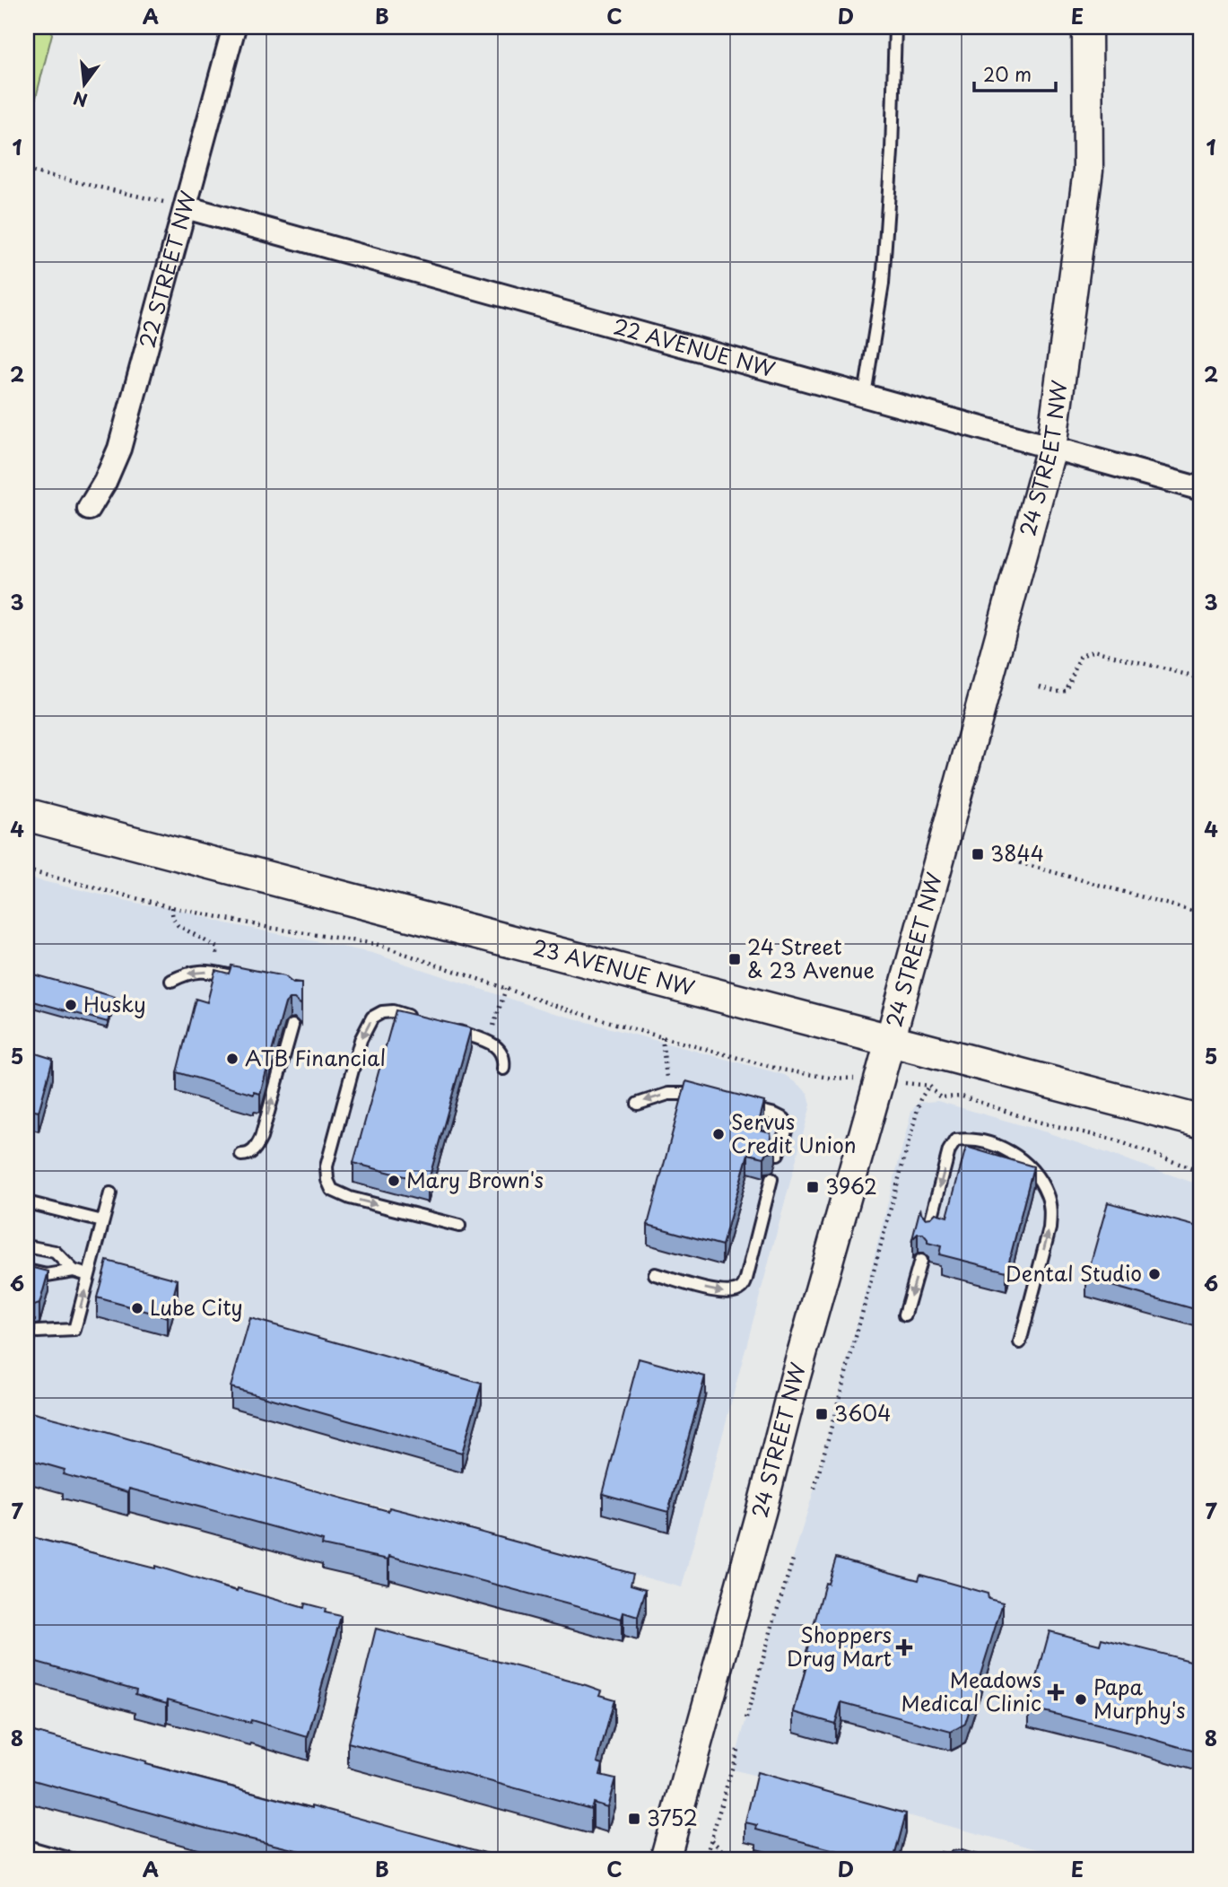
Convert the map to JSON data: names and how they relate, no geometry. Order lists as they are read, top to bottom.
{
  "streets": {
    "main road": ["23 AVENUE NW"],
    "street": ["22 STREET NW", "22 AVENUE NW", "24 STREET NW"]
  },
  "crossings": [
    ["22 STREET NW", "22 AVENUE NW"],
    ["22 AVENUE NW", "24 STREET NW"],
    ["24 STREET NW", "23 AVENUE NW"]
  ],
  "places": {
    "transit": [
      "3844",
      "24 Street & 23 Avenue",
      "3962",
      "3604",
      "3752"
    ],
    "other": [
      "Husky",
      "ATB Financial",
      "Servus Credit Union",
      "Mary Brown's",
      "Dental Studio",
      "Lube City",
      "Papa Murphy's"
    ],
    "health": ["Shoppers Drug Mart", "Meadows Medical Clinic"]
  },
  "scale_bar": "20 m",
  "north": "bottom",
  "grid": {
    "columns": [
      "A",
      "B",
      "C",
      "D",
      "E"
    ],
    "rows": [
      "1",
      "2",
      "3",
      "4",
      "5",
      "6",
      "7",
      "8"
    ]
  }
}
